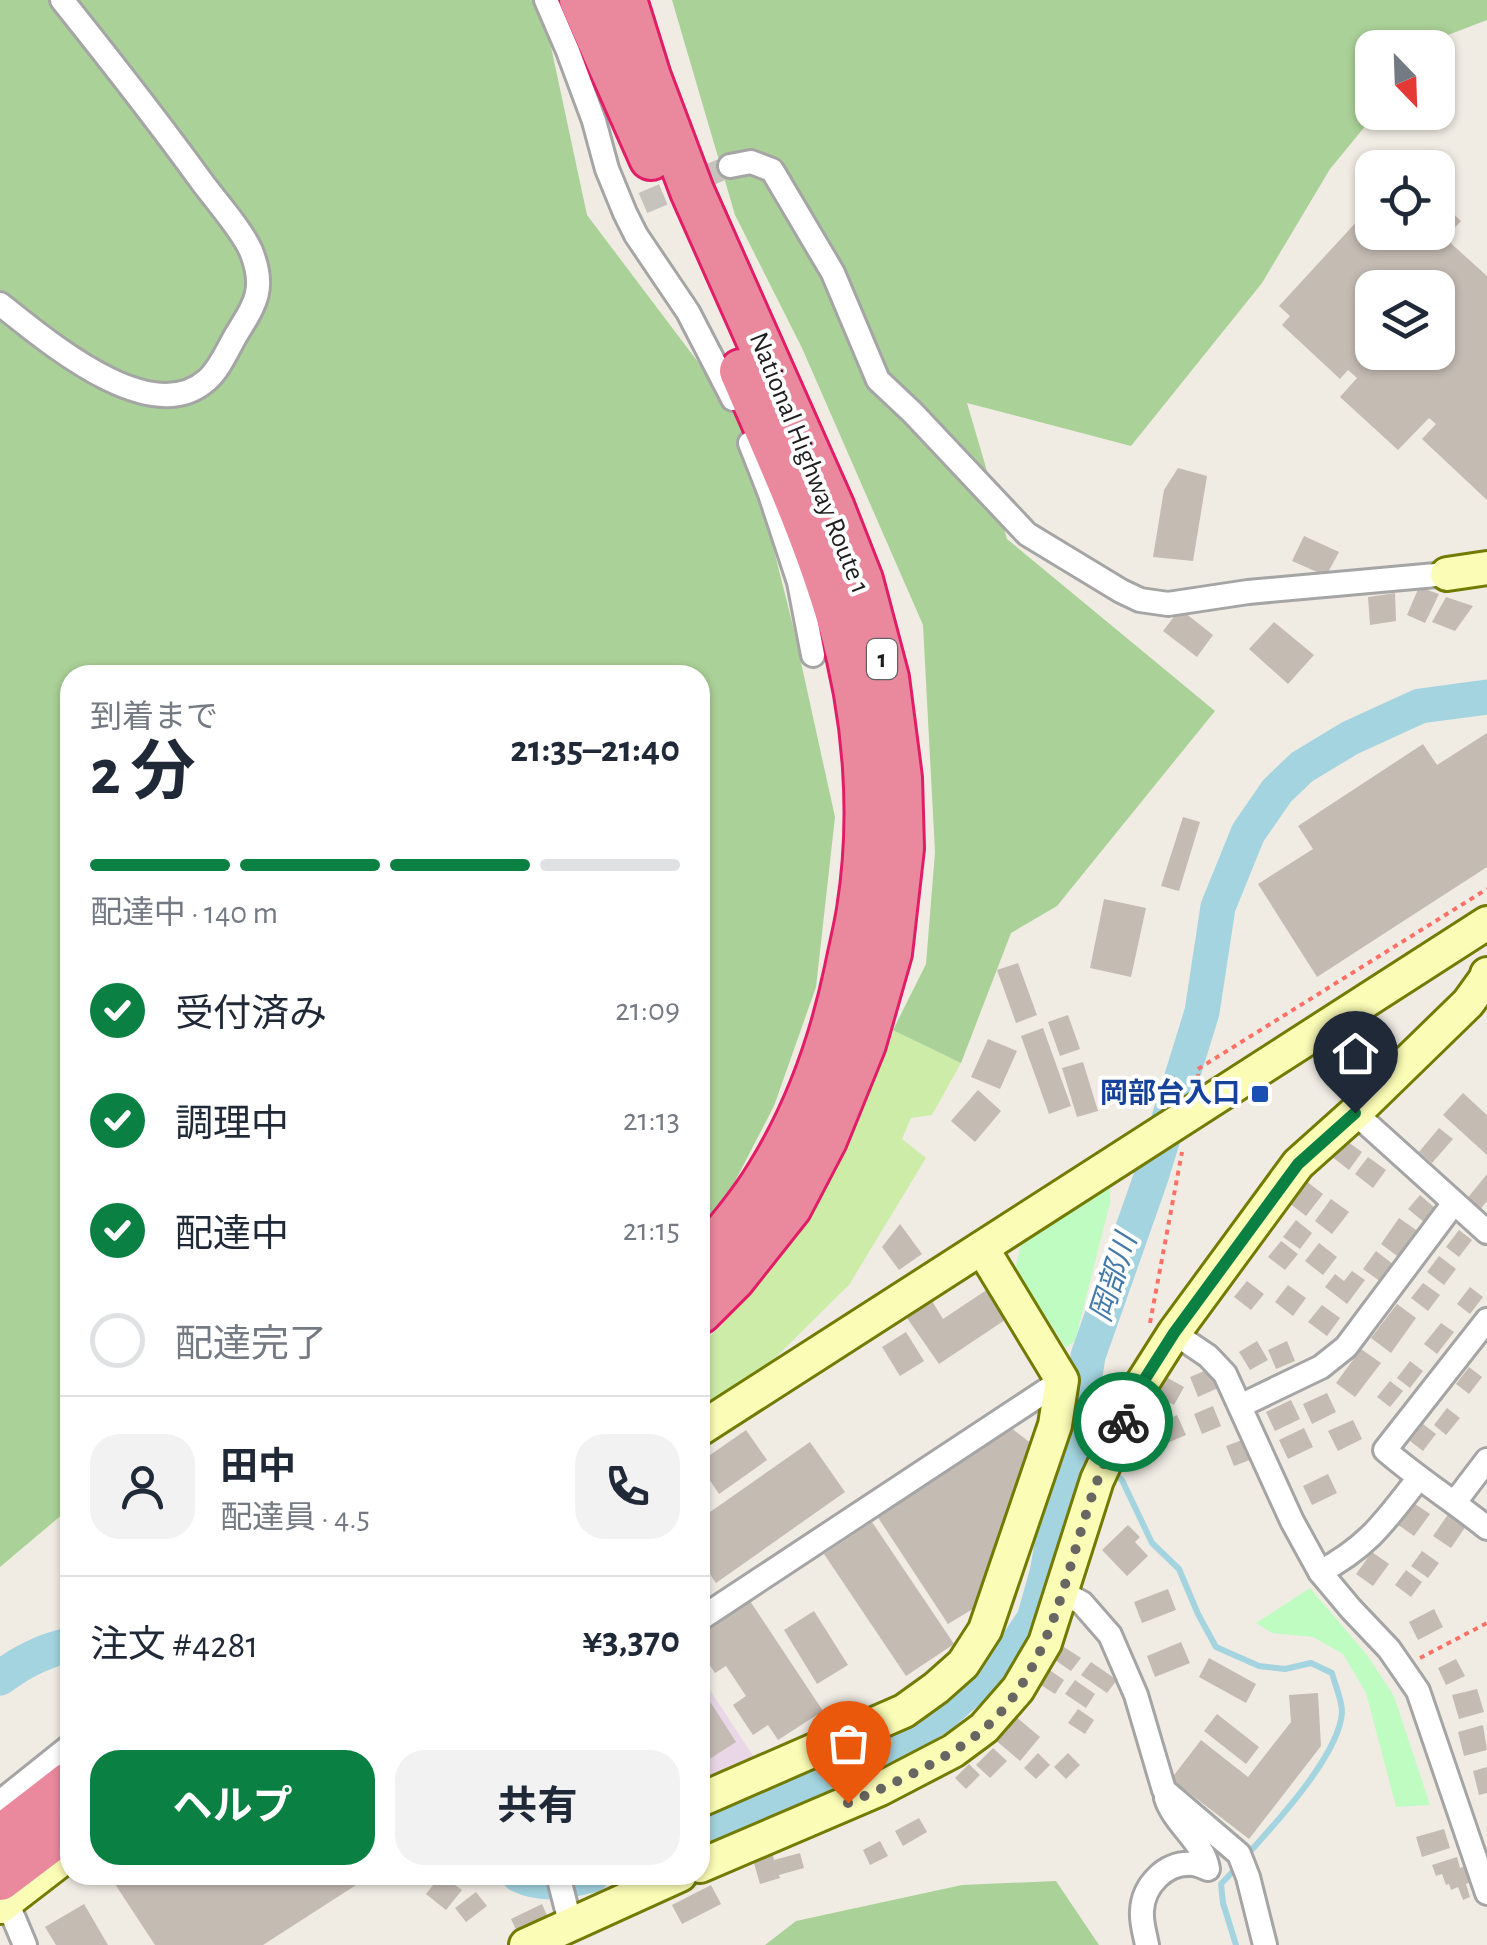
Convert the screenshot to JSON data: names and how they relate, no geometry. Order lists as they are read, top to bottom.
{
  "streets": {
    "highway": ["National Highway Route 1", "1"]
  },
  "water": ["岡部川"],
  "places": {
    "transit": ["岡部台入口"]
  },
  "north": "bottom right",
  "page": {
    "heading": ["2 分", "到着まで", "21:35–21:40"],
    "panel": [
      "田中",
      "配達員 · 4.5",
      "注文 #4281",
      "¥3,370"
    ],
    "bar": "配達中 · 140 m",
    "list": [
      ["受付済み", "21:09"],
      ["調理中", "21:13"],
      ["配達中", "21:15"],
      "配達完了"
    ],
    "buttons": ["ヘルプ", "共有"]
  }
}
